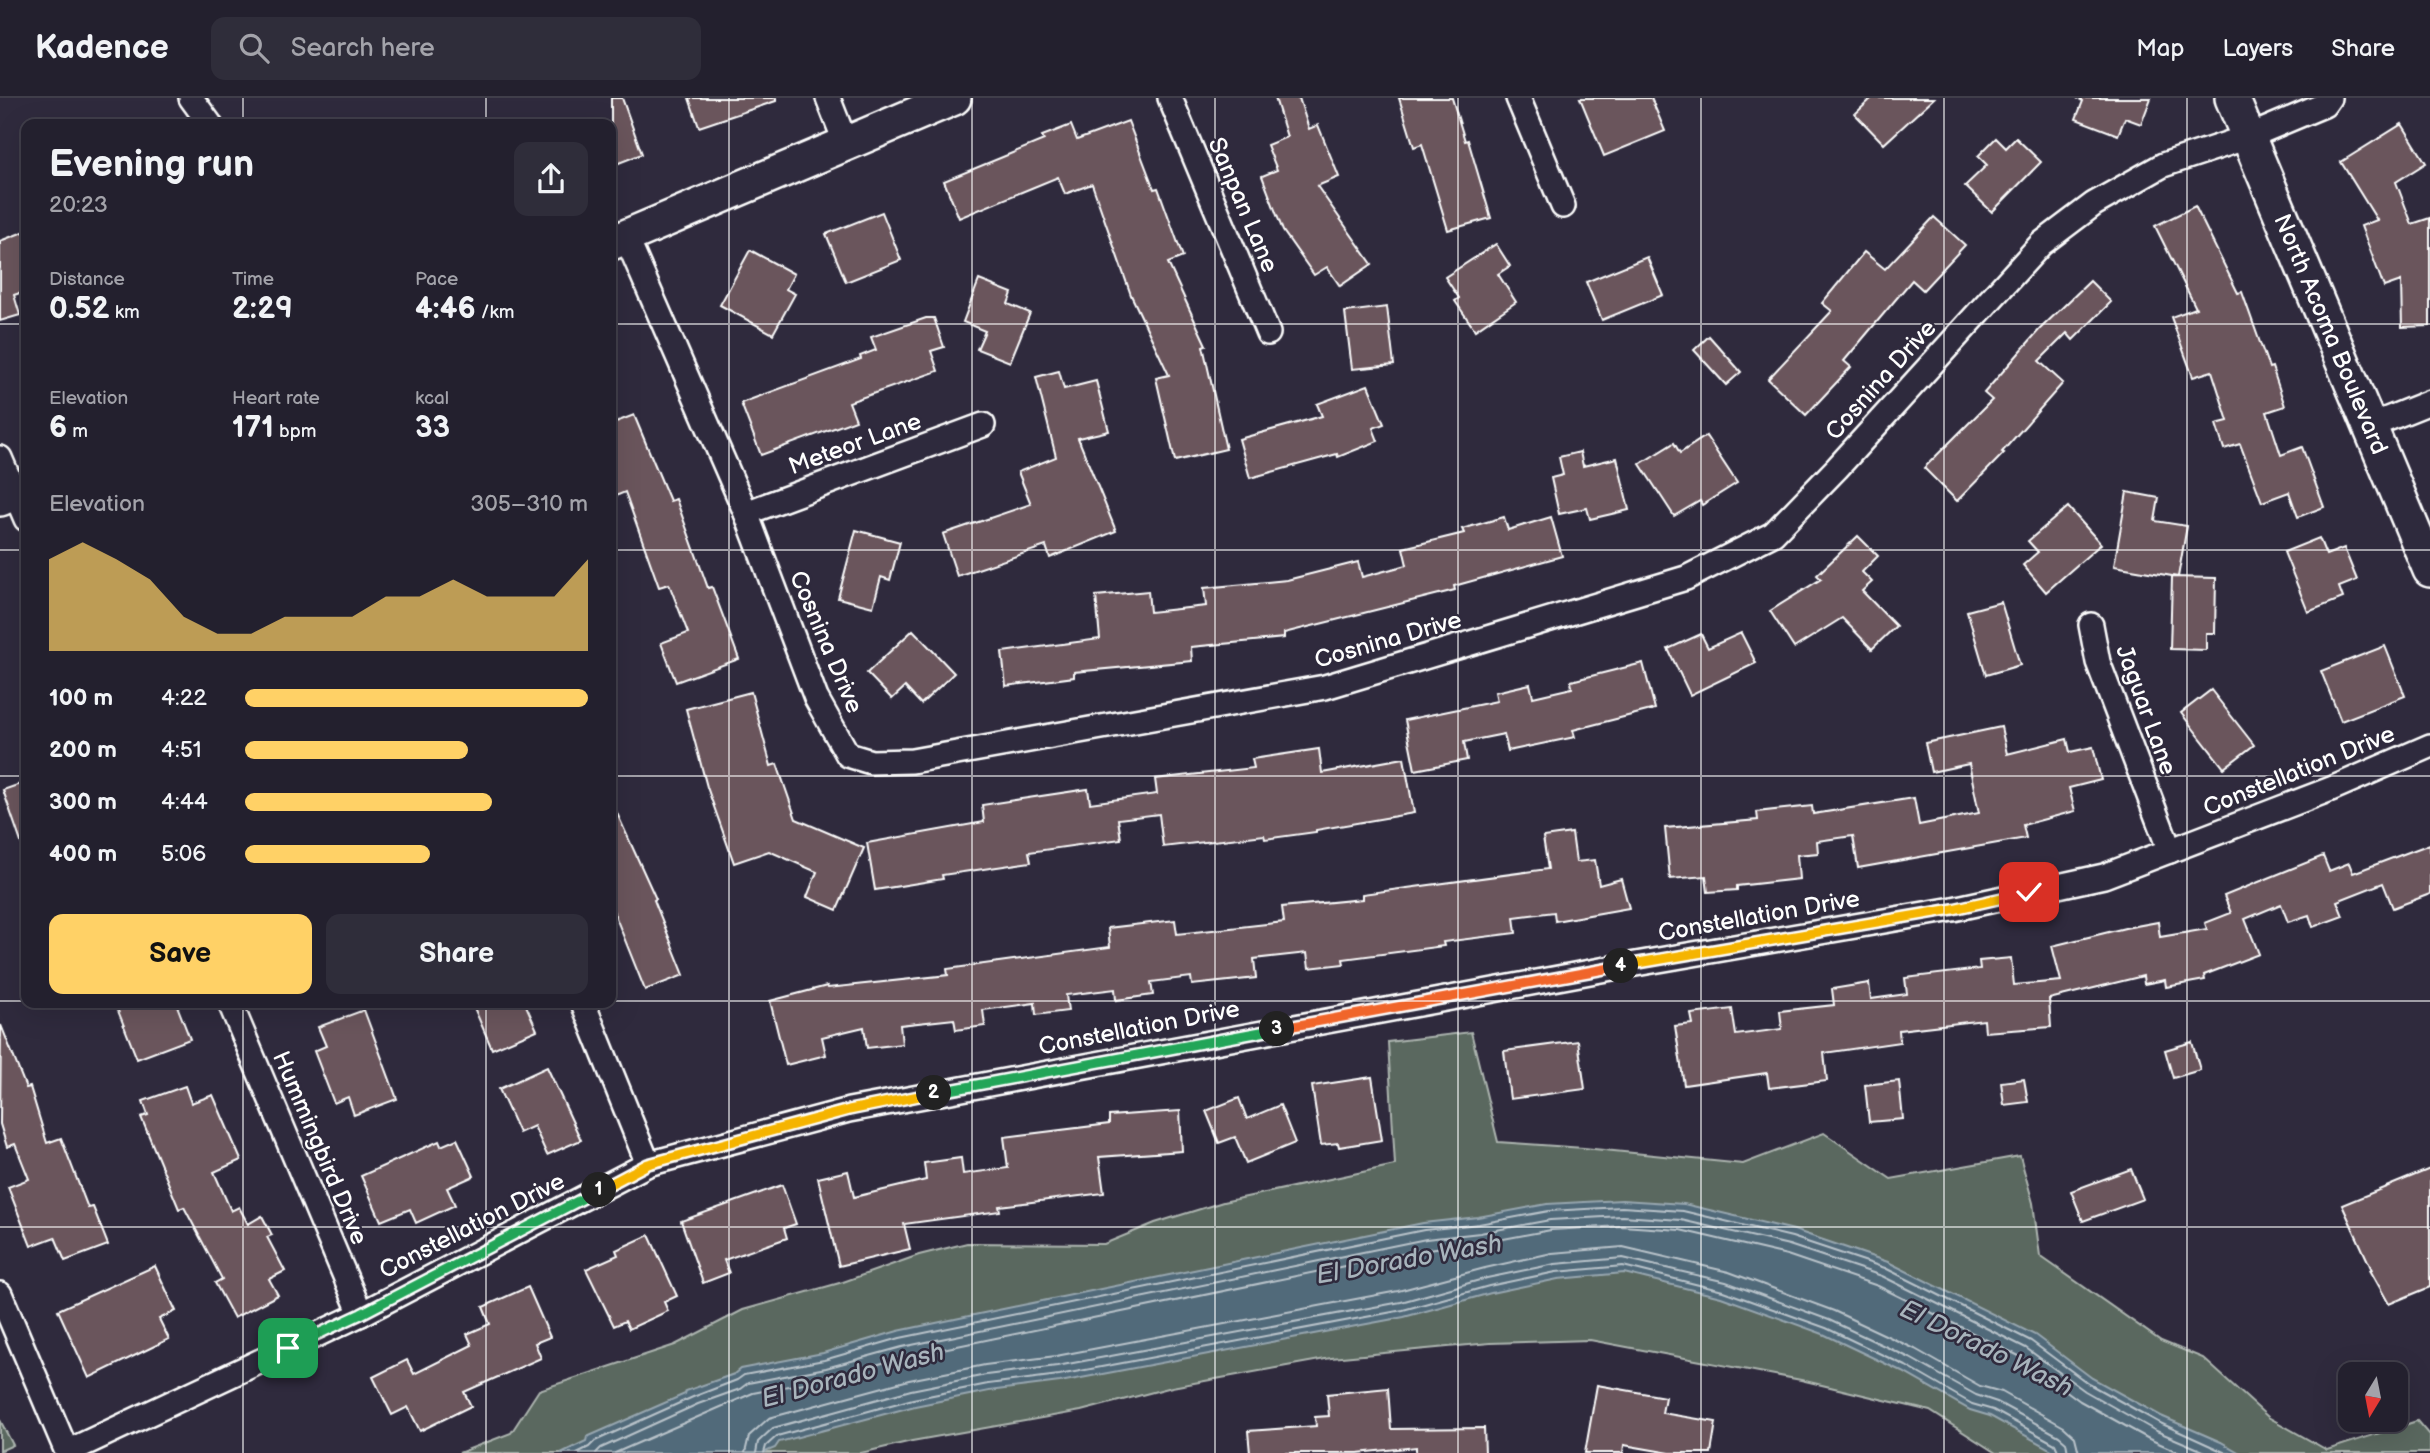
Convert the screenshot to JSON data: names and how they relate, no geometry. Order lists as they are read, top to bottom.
{
  "streets": {
    "main road": ["North Acoma Boulevard"],
    "street": [
      "Sanpan Lane",
      "Cosnina Drive",
      "Meteor Lane",
      "Jaguar Lane",
      "Constellation Drive",
      "Hummingbird Drive"
    ]
  },
  "crossings": [
    ["North Acoma Boulevard", "Cosnina Drive"],
    ["Cosnina Drive", "Meteor Lane"],
    ["Jaguar Lane", "Constellation Drive"],
    ["Constellation Drive", "Hummingbird Drive"]
  ],
  "water": ["El Dorado Wash"],
  "north": "bottom",
  "page": {
    "header": "Kadence",
    "search": "Search here",
    "nav": ["Map", "Layers", "Share"],
    "heading": ["Evening run", "20:23"],
    "stats": [
      ["Distance", "0.52 km"],
      ["Time", "2:29"],
      ["Pace", "4:46 /km"],
      ["Elevation", "6 m"],
      ["Heart rate", "171 bpm"],
      ["kcal", "33"]
    ],
    "chart": ["Elevation", "305–310 m"],
    "list": [
      {
        "name": "100 m",
        "note": "4:22"
      },
      {
        "name": "200 m",
        "note": "4:51"
      },
      {
        "name": "300 m",
        "note": "4:44"
      },
      {
        "name": "400 m",
        "note": "5:06"
      }
    ],
    "buttons": ["Save", "Share"],
    "pins": [
      "4",
      "3",
      "2",
      "1"
    ]
  }
}
